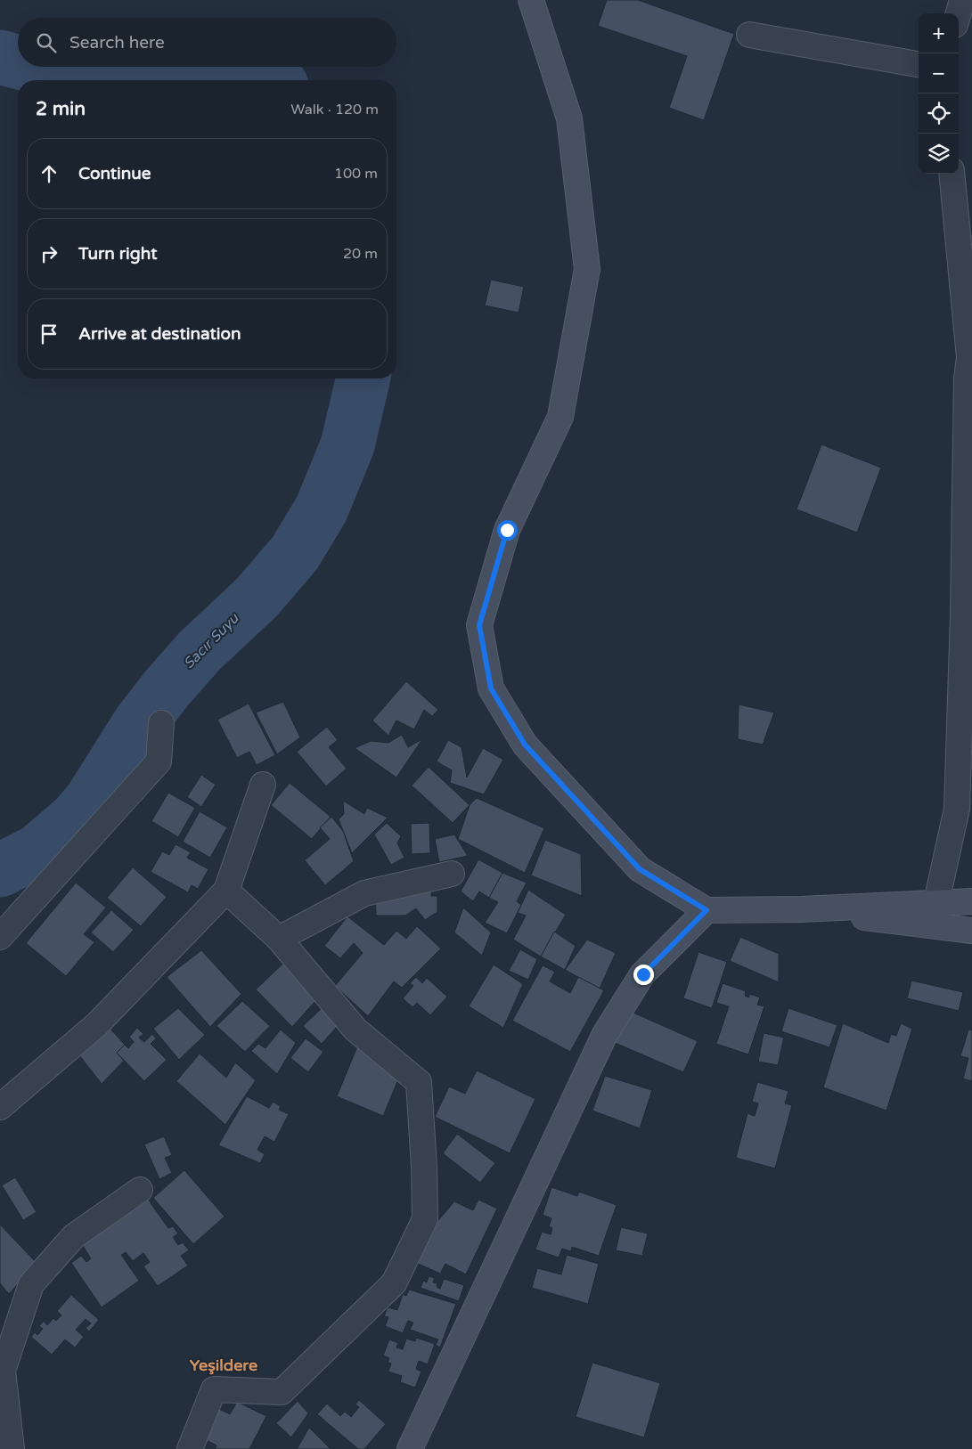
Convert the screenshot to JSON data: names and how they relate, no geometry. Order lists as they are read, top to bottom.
{
  "districts": ["Yeşildere"],
  "water": ["Sacır Suyu"],
  "page": {
    "map_buttons": ["+", "−"],
    "search": "Search here",
    "heading": ["2 min", "Walk · 120 m"],
    "list": [
      ["Continue", "100 m"],
      ["Turn right", "20 m"],
      "Arrive at destination"
    ]
  }
}
